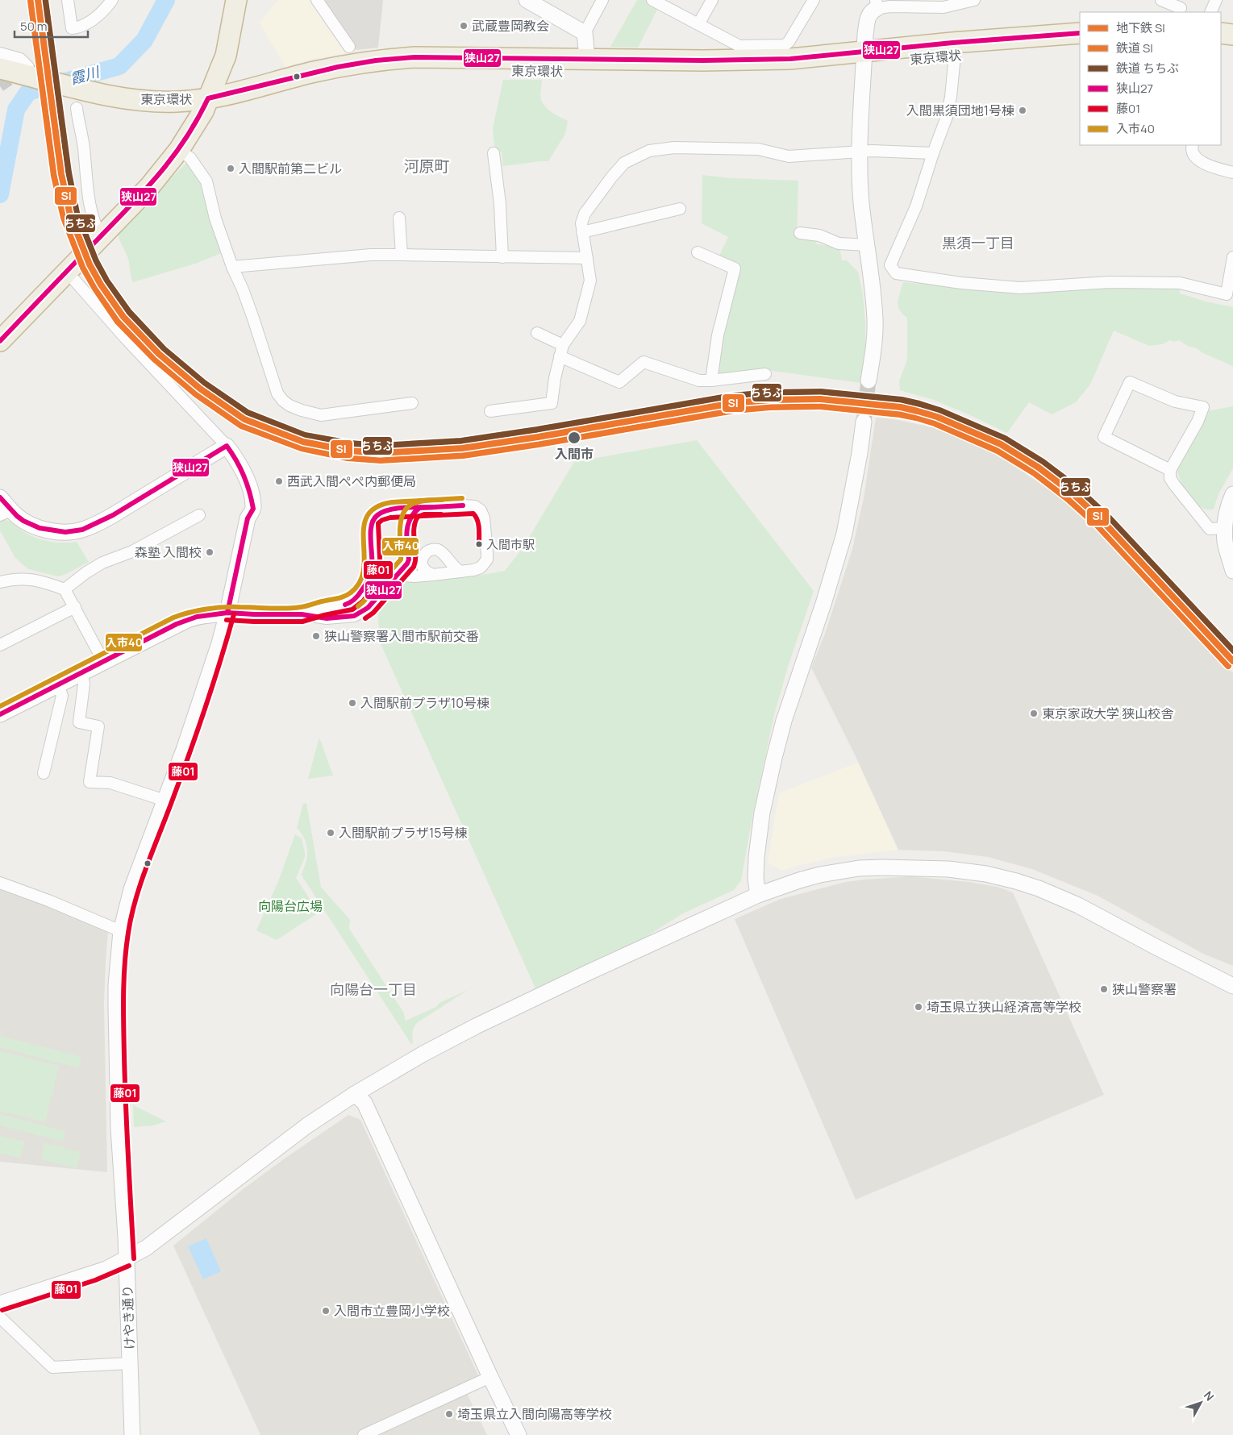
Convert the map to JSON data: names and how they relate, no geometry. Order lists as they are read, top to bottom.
{
  "streets": {
    "highway": ["東京環状"],
    "street": ["けやき通り"]
  },
  "districts": ["河原町", "黒須一丁目", "向陽台一丁目"],
  "water": ["霞川"],
  "parks": ["向陽台広場"],
  "places": [
    "武蔵豊岡教会",
    "入間黒須団地1号棟",
    "入間駅前第二ビル",
    "入間市",
    "西武入間ぺぺ内郵便局",
    "入間市駅",
    "森塾 入間校",
    "狭山警察署入間市駅前交番",
    "入間駅前プラザ10号棟",
    "東京家政大学 狭山校舎",
    "入間駅前プラザ15号棟",
    "狭山警察署",
    "埼玉県立狭山経済高等学校",
    "入間市立豊岡小学校",
    "埼玉県立入間向陽高等学校"
  ],
  "lines": [
    "metro line SI",
    "rail line ちちぶ",
    "rail line SI",
    "transit line 狭山27",
    "transit line 入市40",
    "transit line 藤01"
  ],
  "legend": [
    "地下鉄 SI",
    "鉄道 SI",
    "鉄道 ちちぶ",
    "狭山27",
    "藤01",
    "入市40"
  ],
  "scale_bar": "50 m",
  "north": "top right"
}
